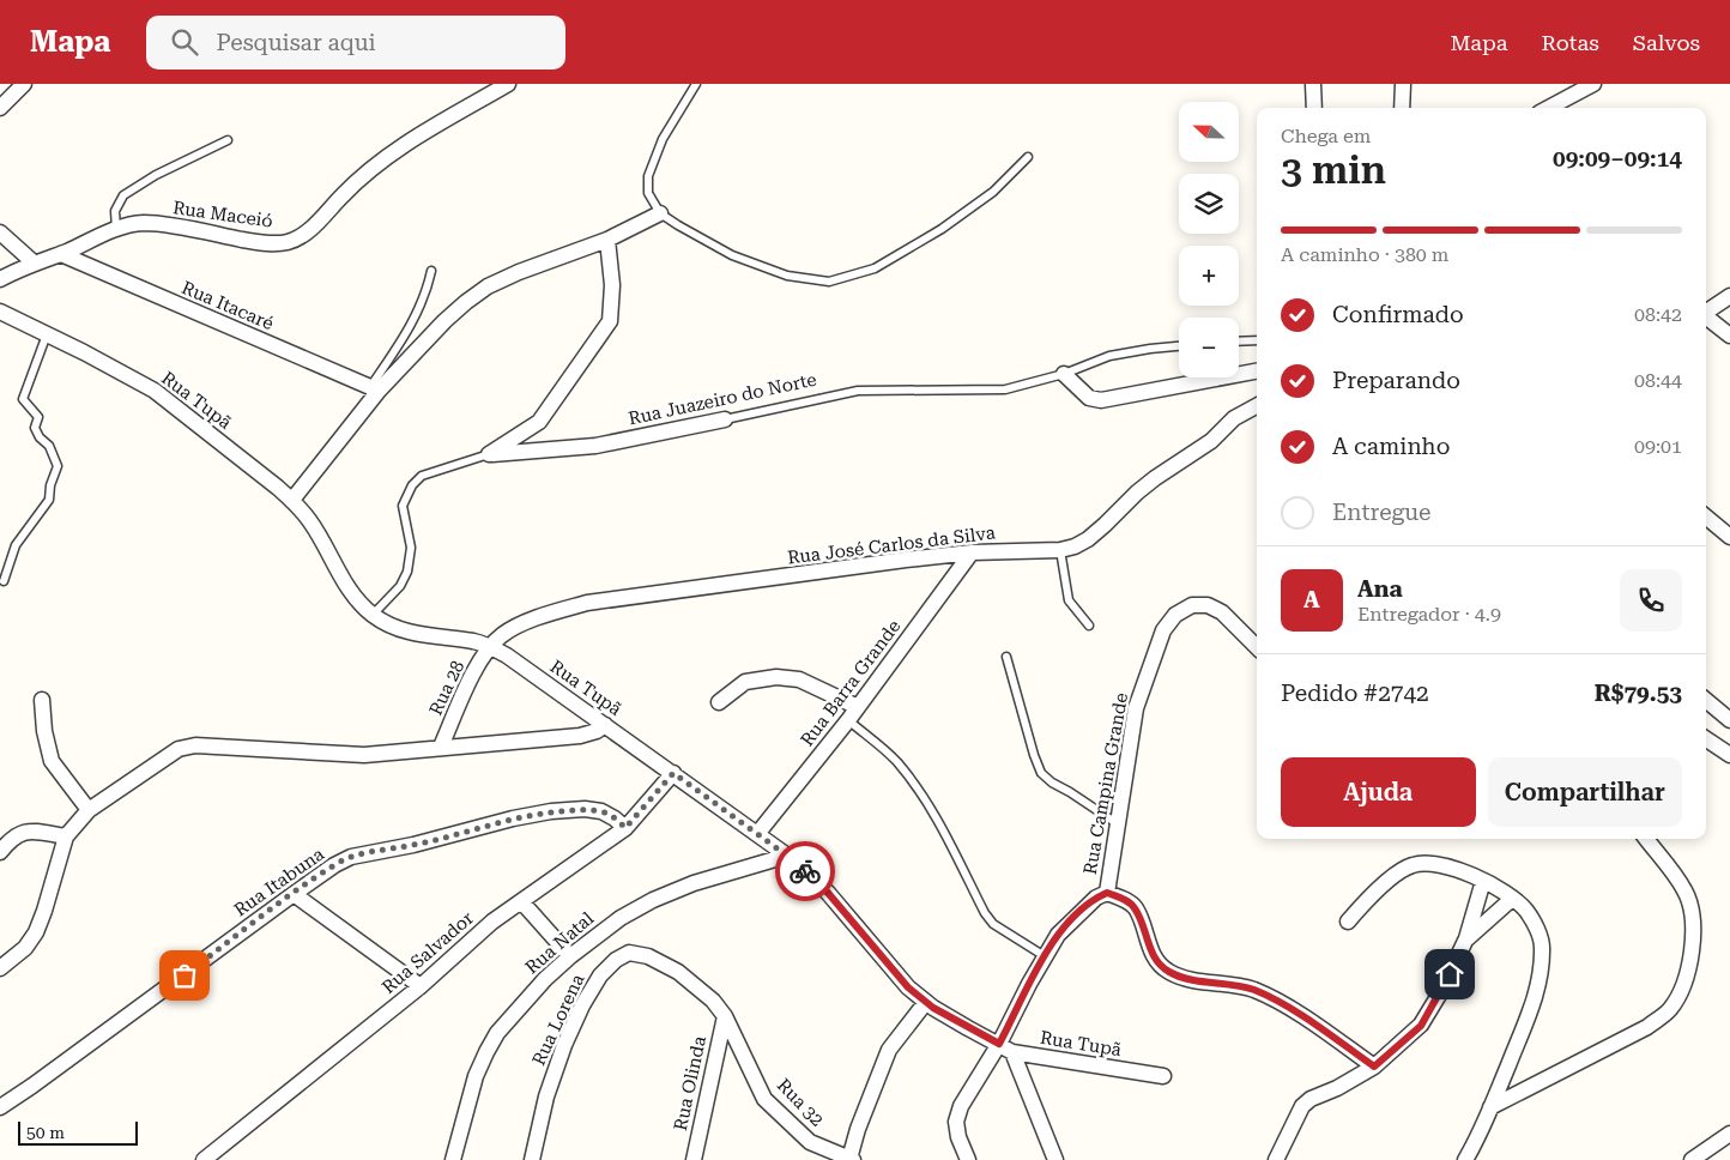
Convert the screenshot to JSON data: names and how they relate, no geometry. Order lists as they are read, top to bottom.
{
  "streets": {
    "street": [
      "Rua Maceió",
      "Rua Itacaré",
      "Rua Juazeiro do Norte",
      "Rua Tupã",
      "Rua José Carlos da Silva",
      "Rua Barra Grande",
      "Rua 28",
      "Rua Campina Grande",
      "Rua Itabuna",
      "Rua Natal",
      "Rua Salvador",
      "Rua Lorena",
      "Rua Olinda",
      "Rua 32"
    ]
  },
  "crossings": [
    ["Rua Maceió", "Rua Itacaré"],
    ["Rua Juazeiro do Norte", "Rua Tupã"],
    ["Rua Tupã", "Rua José Carlos da Silva"],
    ["Rua Tupã", "Rua Barra Grande"],
    ["Rua Tupã", "Rua 28"],
    ["Rua Tupã", "Rua Natal"],
    ["Rua Tupã", "Rua Salvador"],
    ["Rua José Carlos da Silva", "Rua Barra Grande"],
    ["Rua José Carlos da Silva", "Rua 28"],
    ["Rua Itabuna", "Rua Salvador"],
    ["Rua Lorena", "Rua Olinda"],
    ["Rua Lorena", "Rua 32"],
    ["Rua Olinda", "Rua 32"]
  ],
  "scale_bar": "50 m",
  "north": "left",
  "page": {
    "header": "Mapa",
    "search": "Pesquisar aqui",
    "nav": ["Mapa", "Rotas", "Salvos"],
    "map_buttons": ["+", "−"],
    "heading": ["3 min", "Chega em", "09:09–09:14"],
    "panel": [
      "Ana",
      "Entregador · 4.9",
      "Pedido #2742",
      "R$79.53"
    ],
    "bar": "A caminho · 380 m",
    "list": [
      ["Confirmado", "08:42"],
      ["Preparando", "08:44"],
      ["A caminho", "09:01"],
      "Entregue"
    ],
    "round": "A",
    "buttons": ["Ajuda", "Compartilhar"],
    "scale": "50 m"
  }
}
